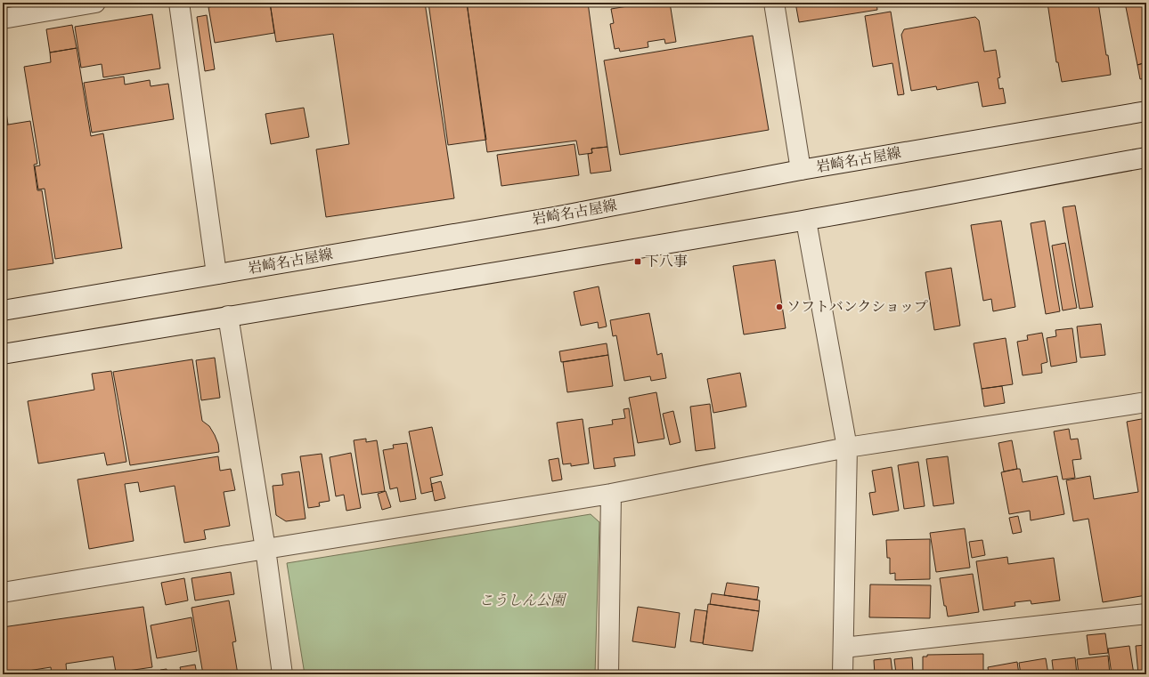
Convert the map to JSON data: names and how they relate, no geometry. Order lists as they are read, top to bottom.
{
  "streets": {
    "street": ["岩崎名古屋線"]
  },
  "parks": ["こうしん公園"],
  "places": {
    "transit": ["下八事"],
    "other": ["ソフトバンクショップ"]
  }
}
